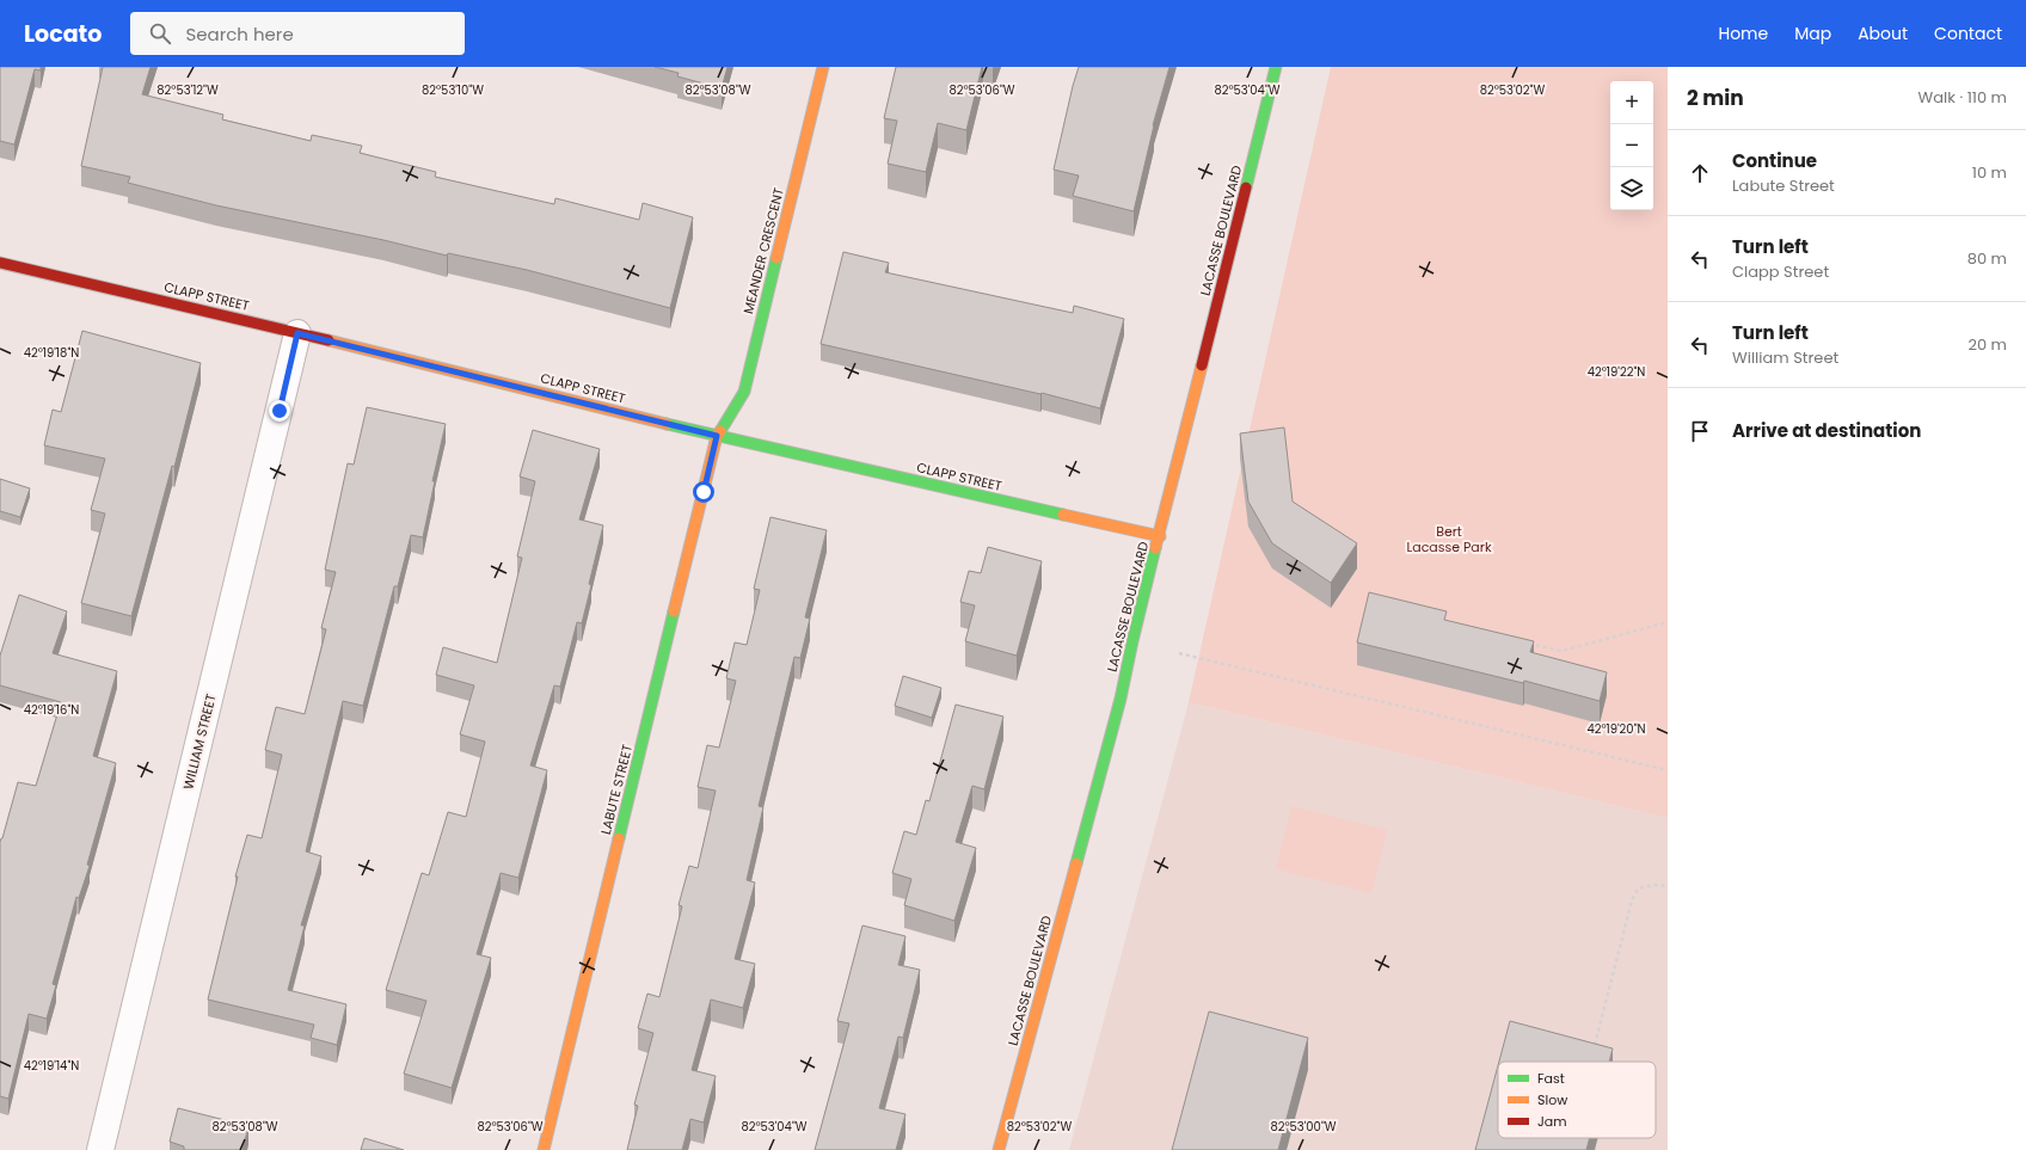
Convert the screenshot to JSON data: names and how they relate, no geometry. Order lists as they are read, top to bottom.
{
  "streets": {
    "street": [
      "LACASSE BOULEVARD",
      "MEANDER CRESCENT",
      "CLAPP STREET",
      "WILLIAM STREET",
      "LABUTE STREET"
    ]
  },
  "crossings": [
    ["LACASSE BOULEVARD", "CLAPP STREET"],
    ["MEANDER CRESCENT", "CLAPP STREET"],
    ["MEANDER CRESCENT", "LABUTE STREET"],
    ["CLAPP STREET", "WILLIAM STREET"],
    ["CLAPP STREET", "LABUTE STREET"]
  ],
  "parks": ["Bert Lacasse Park"],
  "legend": ["Fast", "Slow", "Jam"],
  "page": {
    "header": "Locato",
    "search": "Search here",
    "nav": [
      "Home",
      "Map",
      "About",
      "Contact"
    ],
    "heading": ["2 min", "Walk · 110 m"],
    "map_buttons": ["+", "−"],
    "list": [
      ["Continue", "Labute Street", "10 m"],
      ["Turn left", "Clapp Street", "80 m"],
      ["Turn left", "William Street", "20 m"],
      "Arrive at destination"
    ]
  },
  "coordinates": [
    "82°53'12\"W",
    "82°53'10\"W",
    "82°53'08\"W",
    "82°53'06\"W",
    "82°53'04\"W",
    "82°53'02\"W",
    "42°19'18\"N",
    "42°19'22\"N",
    "42°19'16\"N",
    "42°19'20\"N",
    "42°19'14\"N",
    "82°53'00\"W"
  ]
}
